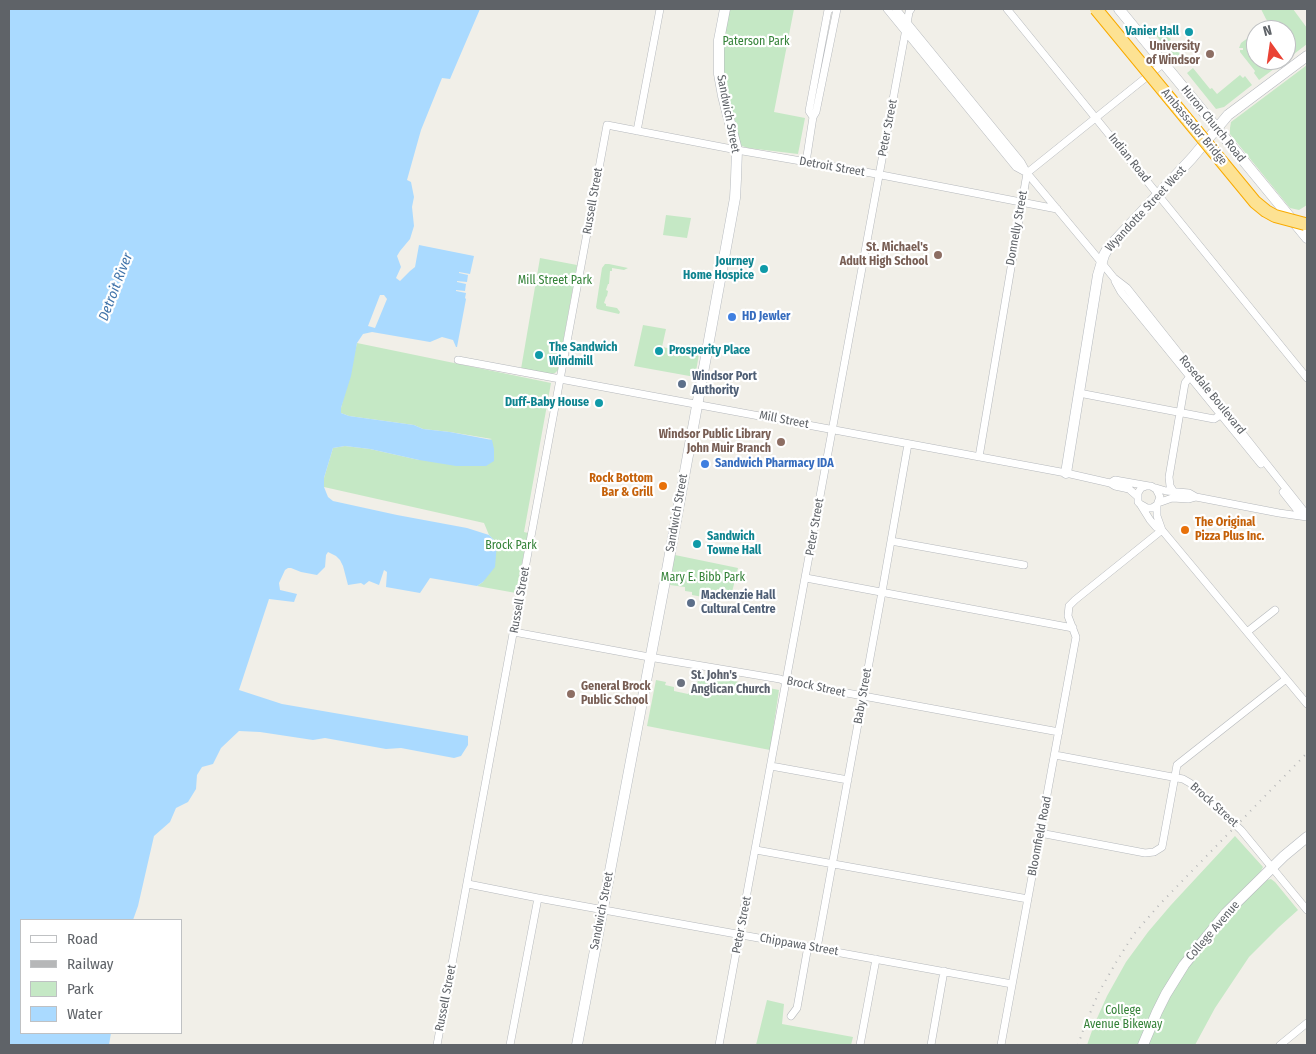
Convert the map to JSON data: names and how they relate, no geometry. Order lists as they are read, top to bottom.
{
  "streets": {
    "highway": ["Ambassador Bridge"],
    "main road": [
      "Sandwich Street",
      "Huron Church Road",
      "Wyandotte Street West",
      "College Avenue"
    ],
    "street": [
      "Peter Street",
      "Indian Road",
      "Detroit Street",
      "Russell Street",
      "Donnelly Street",
      "Rosedale Boulevard",
      "Mill Street",
      "Brock Street",
      "Baby Street",
      "Bloomfield Road",
      "Chippawa Street"
    ]
  },
  "crossings": [
    ["Sandwich Street", "Detroit Street"],
    ["Sandwich Street", "Mill Street"],
    ["Sandwich Street", "Brock Street"],
    ["Sandwich Street", "Chippawa Street"],
    ["Huron Church Road", "Wyandotte Street West"],
    ["Huron Church Road", "Donnelly Street"],
    ["Peter Street", "Detroit Street"],
    ["Peter Street", "Rosedale Boulevard"],
    ["Peter Street", "Mill Street"],
    ["Peter Street", "Brock Street"],
    ["Peter Street", "Chippawa Street"],
    ["Indian Road", "Wyandotte Street West"],
    ["Indian Road", "Donnelly Street"],
    ["Detroit Street", "Russell Street"],
    ["Detroit Street", "Donnelly Street"],
    ["Detroit Street", "Rosedale Boulevard"],
    ["Russell Street", "Mill Street"],
    ["Russell Street", "Brock Street"],
    ["Russell Street", "Chippawa Street"],
    ["Wyandotte Street West", "Rosedale Boulevard"],
    ["Wyandotte Street West", "Mill Street"],
    ["Donnelly Street", "Rosedale Boulevard"],
    ["Donnelly Street", "Mill Street"],
    ["Rosedale Boulevard", "Mill Street"],
    ["Mill Street", "Baby Street"],
    ["Brock Street", "Baby Street"],
    ["Brock Street", "Bloomfield Road"],
    ["Brock Street", "College Avenue"],
    ["Baby Street", "Chippawa Street"],
    ["Bloomfield Road", "Chippawa Street"]
  ],
  "water": ["Detroit River"],
  "parks": [
    "Paterson Park",
    "Mill Street Park",
    "Brock Park",
    "Mary E. Bibb Park",
    "College Avenue Bikeway"
  ],
  "places": [
    "Vanier Hall",
    "University of Windsor",
    "St. Michael's Adult High School",
    "Journey Home Hospice",
    "HD Jewler",
    "Prosperity Place",
    "The Sandwich Windmill",
    "Windsor Port Authority",
    "Duff-Baby House",
    "Windsor Public Library John Muir Branch",
    "Sandwich Pharmacy IDA",
    "Rock Bottom Bar & Grill",
    "The Original Pizza Plus Inc.",
    "Sandwich Towne Hall",
    "Mackenzie Hall Cultural Centre",
    "St. John's Anglican Church",
    "General Brock Public School"
  ],
  "legend": [
    "Road",
    "Railway",
    "Park",
    "Water"
  ],
  "north": "top"
}
